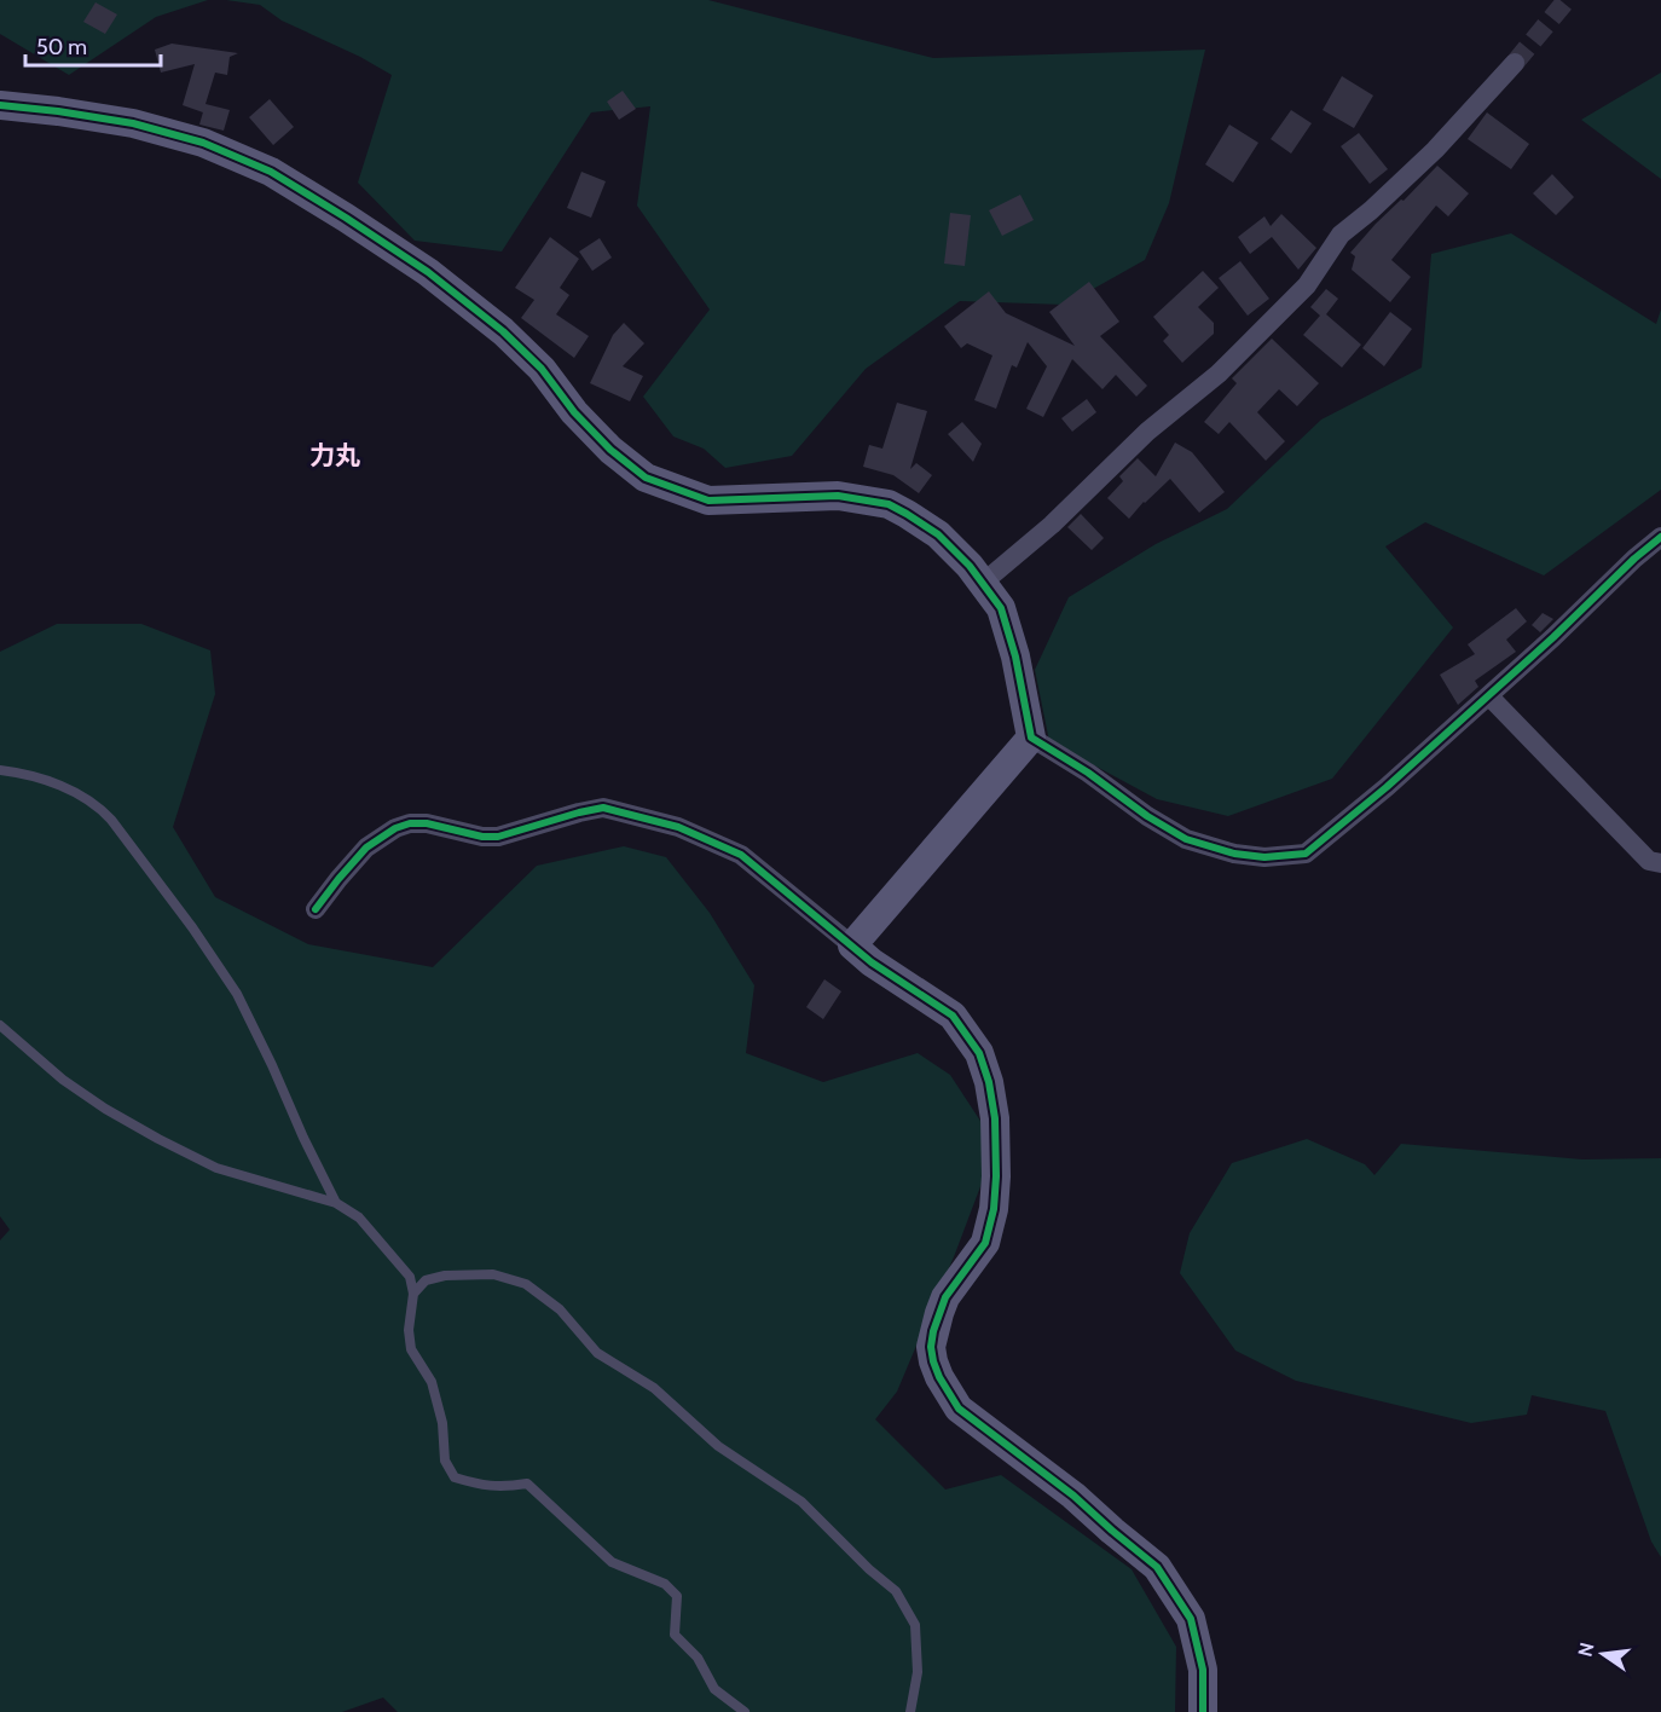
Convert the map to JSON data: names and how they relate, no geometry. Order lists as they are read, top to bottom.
{
  "districts": ["力丸"],
  "scale_bar": "50 m",
  "north": "left"
}
